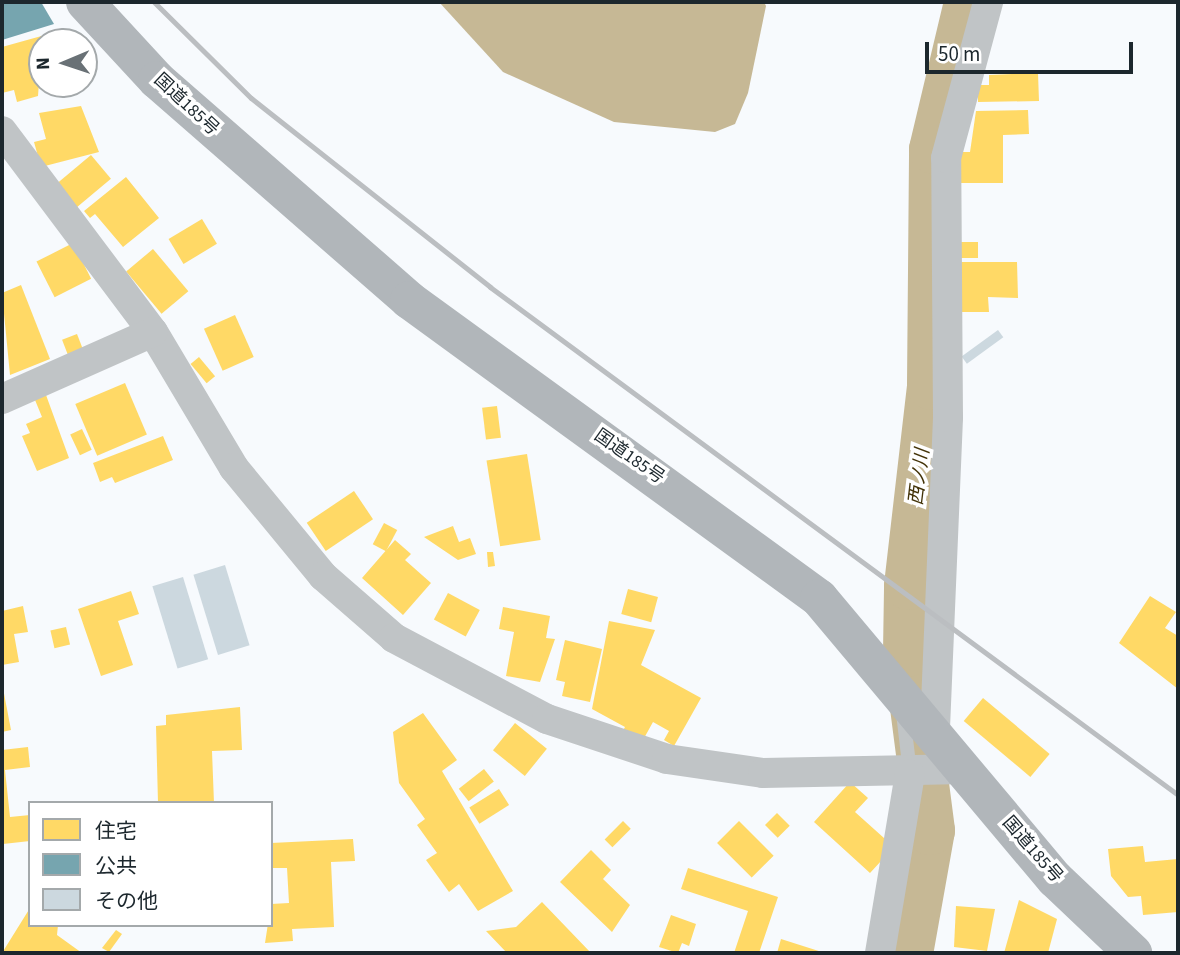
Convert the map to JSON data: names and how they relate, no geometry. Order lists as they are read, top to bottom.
{
  "streets": {
    "highway": ["国道185号"]
  },
  "water": ["西ノ川"],
  "legend": ["住宅", "公共", "その他"],
  "scale_bar": "50 m",
  "north": "left"
}
